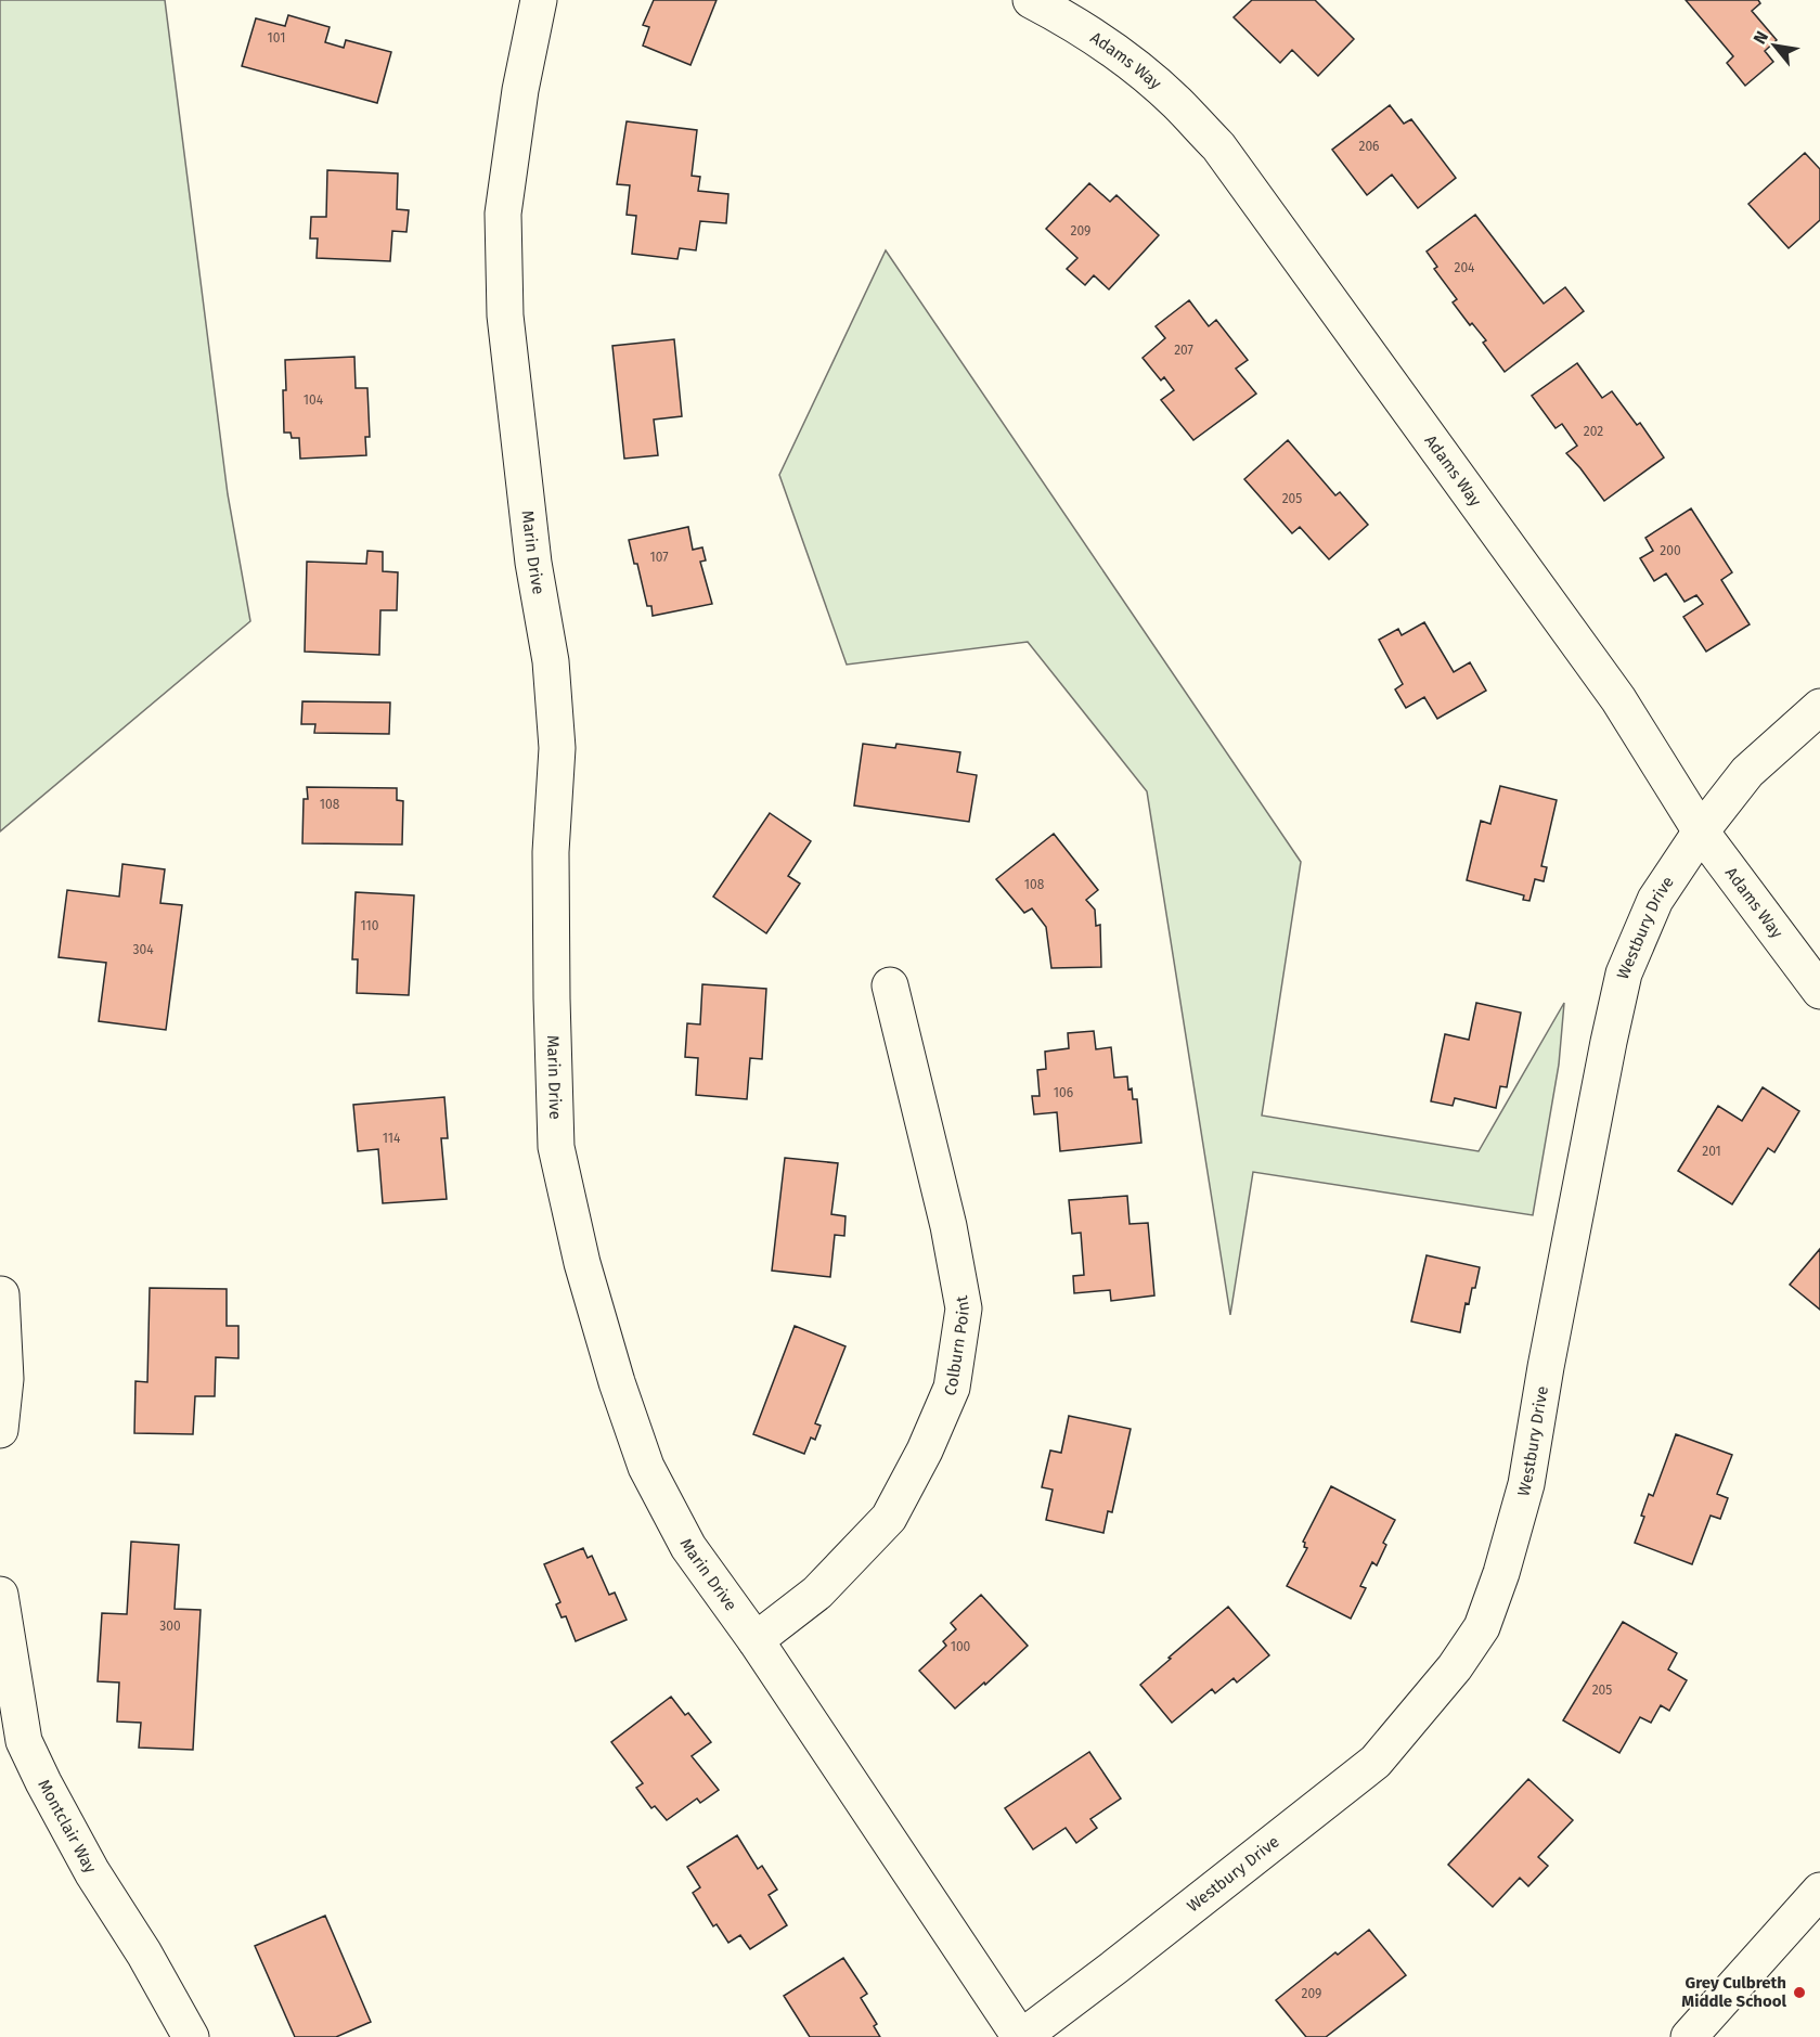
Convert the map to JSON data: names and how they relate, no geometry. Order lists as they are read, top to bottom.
{
  "streets": {
    "street": [
      "Adams Way",
      "Marin Drive",
      "Westbury Drive",
      "Colburn Point",
      "Montclair Way"
    ]
  },
  "crossings": [
    ["Adams Way", "Westbury Drive"],
    ["Marin Drive", "Westbury Drive"],
    ["Marin Drive", "Colburn Point"]
  ],
  "places": ["Grey Culbreth Middle School"],
  "house_numbers": [
    "101",
    "206",
    "209",
    "204",
    "207",
    "104",
    "202",
    "205",
    "200",
    "107",
    "108",
    "108",
    "110",
    "304",
    "106",
    "114",
    "201",
    "300",
    "100",
    "205",
    "209"
  ],
  "north": "top left"
}
